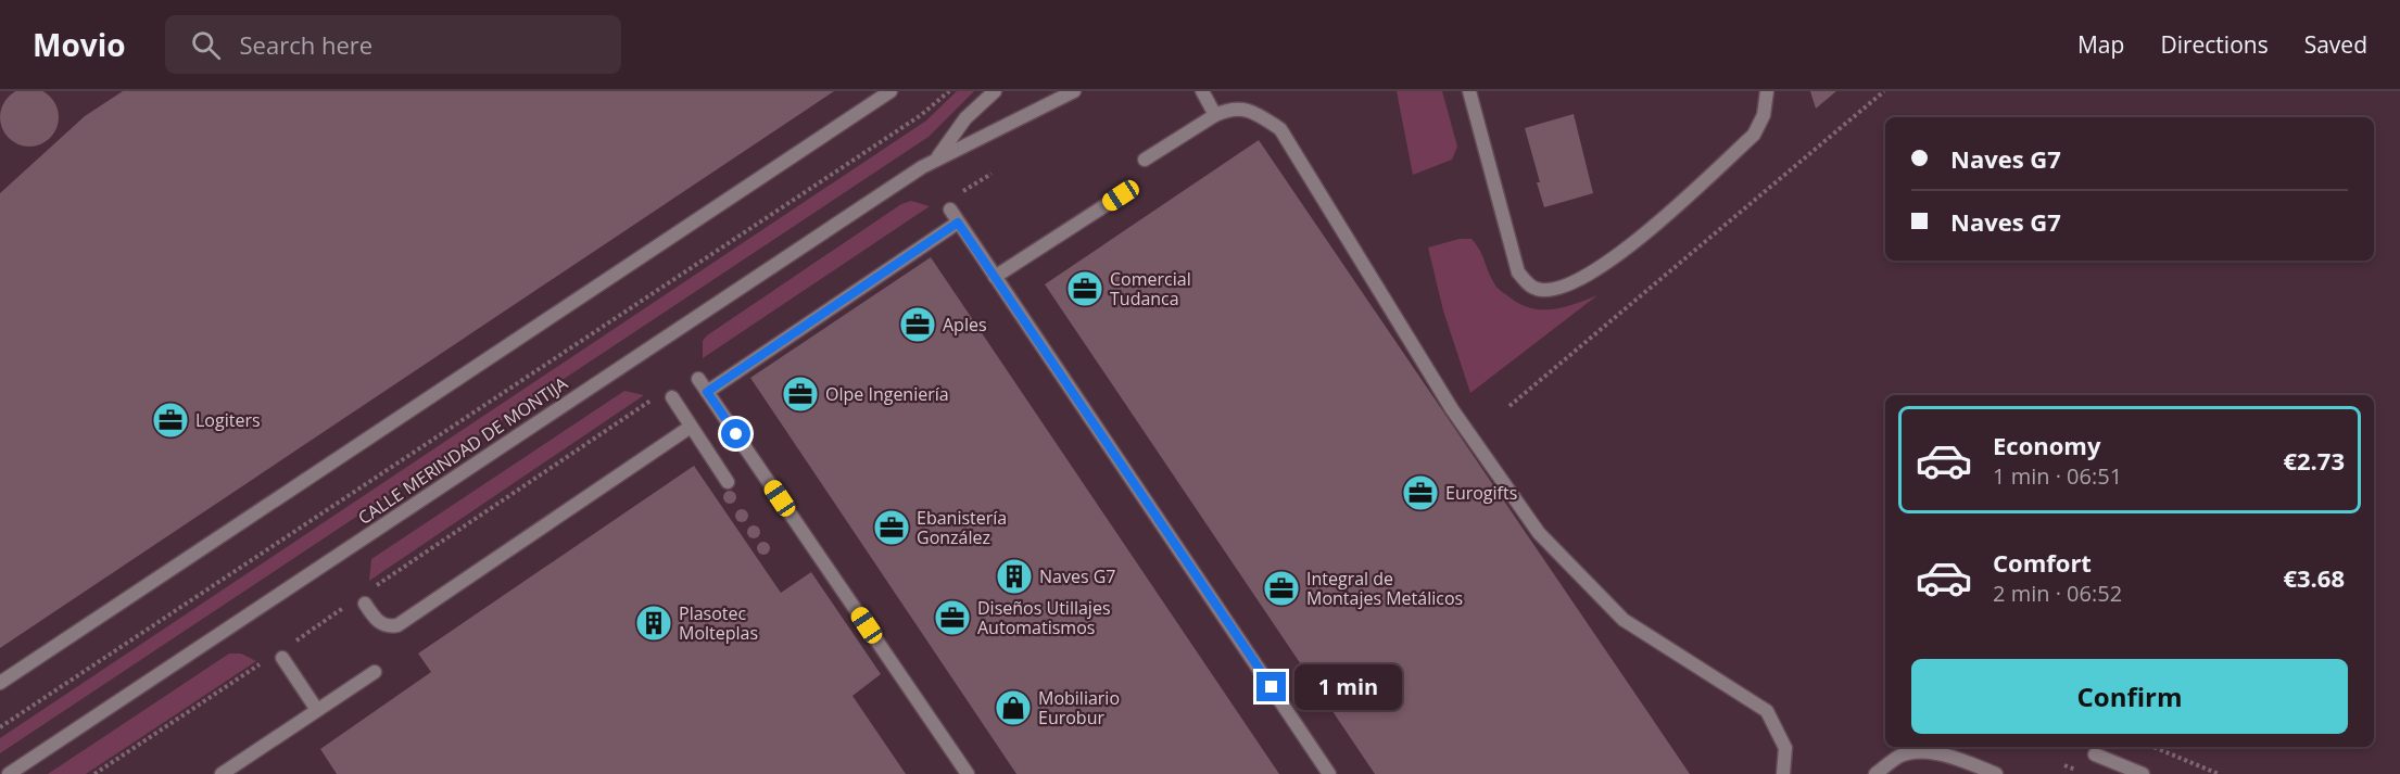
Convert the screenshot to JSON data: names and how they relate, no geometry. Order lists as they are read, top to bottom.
{
  "streets": {
    "street": ["CALLE MERINDAD DE MONTIJA"]
  },
  "places": {
    "office": [
      "Comercial Tudanca",
      "Aples",
      "Olpe Ingeniería",
      "Logiters",
      "Eurogifts",
      "Ebanistería González",
      "Integral de Montajes Metálicos",
      "Diseños Utillajes Automatismos"
    ],
    "building": ["Naves G7", "Plasotec Molteplas"],
    "shop": ["Mobiliario Eurobur"]
  },
  "page": {
    "header": "Movio",
    "search": "Search here",
    "nav": ["Map", "Directions", "Saved"],
    "banner": ["Naves G7", "Naves G7"],
    "list": [
      {
        "name": "Economy",
        "note": "1 min · 06:51",
        "value": "€2.73"
      },
      {
        "name": "Comfort",
        "note": "2 min · 06:52",
        "value": "€3.68"
      }
    ],
    "buttons": "Confirm",
    "bubble": "1 min"
  }
}
